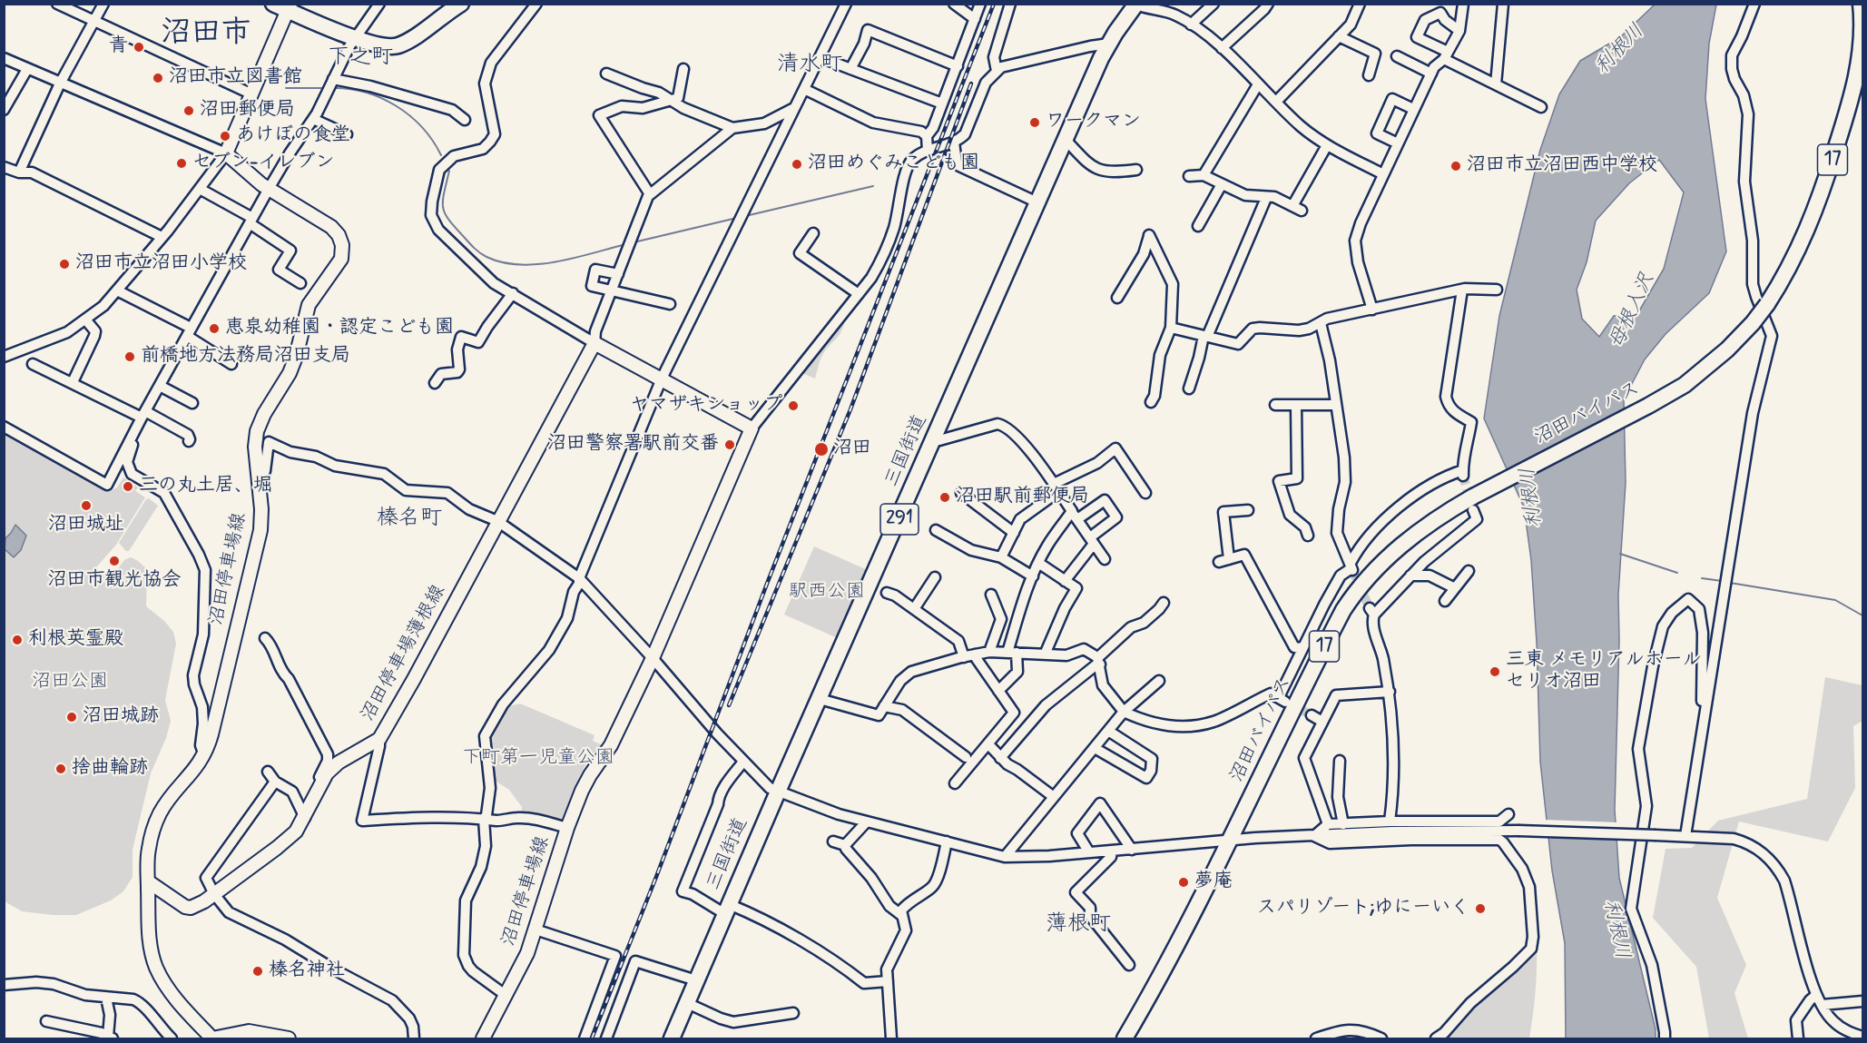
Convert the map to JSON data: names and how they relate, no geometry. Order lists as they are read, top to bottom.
{
  "streets": {
    "highway": [
      "17",
      "沼田バイパス",
      "三国街道",
      "291"
    ],
    "main road": ["沼田停車場線", "沼田停車場薄根線"]
  },
  "crossings": [
    ["沼田停車場線", "沼田停車場薄根線"]
  ],
  "districts": [
    "沼田市",
    "下之町",
    "清水町",
    "榛名町",
    "薄根町"
  ],
  "water": ["利根川", "母根入沢"],
  "parks": ["駅西公園", "沼田公園", "下町第一児童公園"],
  "places": [
    "青",
    "沼田市立図書館",
    "沼田郵便局",
    "ワークマン",
    "あけぼの食堂",
    "セブン-イレブン",
    "沼田めぐみこども園",
    "沼田市立沼田西中学校",
    "沼田市立沼田小学校",
    "恵泉幼稚園・認定こども園",
    "前橋地方法務局沼田支局",
    "ヤマザキショップ",
    "沼田警察署駅前交番",
    "沼田",
    "三の丸土居、堀",
    "沼田駅前郵便局",
    "沼田城址",
    "沼田市観光協会",
    "利根英霊殿",
    "三東 メモリアルホール セリオ沼田",
    "沼田城跡",
    "捨曲輪跡",
    "夢庵",
    "スパリゾート;ゆにーいく",
    "榛名神社"
  ]
}
